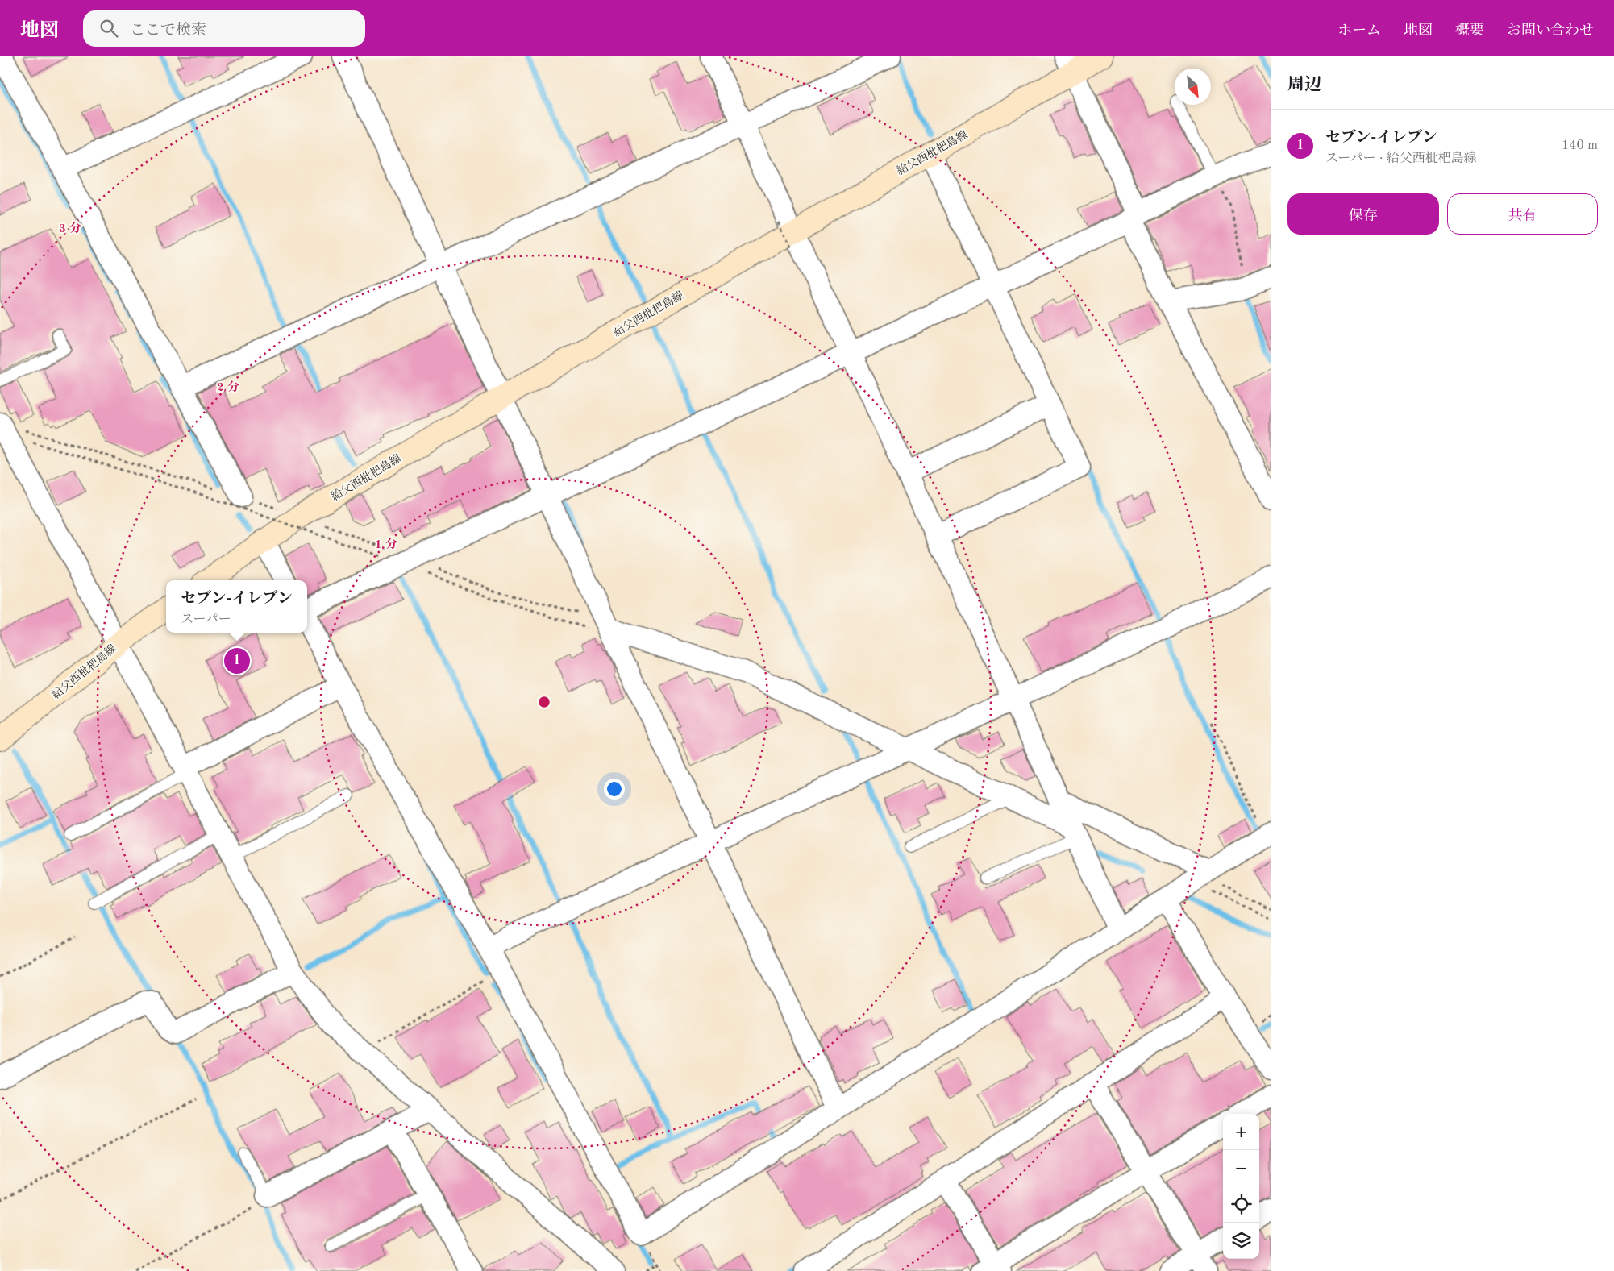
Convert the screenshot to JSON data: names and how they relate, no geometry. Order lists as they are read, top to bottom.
{
  "streets": {
    "main road": ["給父西枇杷島線"]
  },
  "north": "bottom right",
  "page": {
    "header": "地図",
    "search": "ここで検索",
    "nav": [
      "ホーム",
      "地図",
      "概要",
      "お問い合わせ"
    ],
    "heading": "周辺",
    "list": [
      {
        "mark": "1",
        "name": "セブン-イレブン",
        "note": "スーパー · 給父西枇杷島線",
        "value": "140 m"
      }
    ],
    "buttons": ["保存", "共有"],
    "popup": ["セブン-イレブン", "スーパー"],
    "pins": "1",
    "map_buttons": ["+", "−"]
  },
  "rings": ["3 分", "2 分", "1 分"]
}
